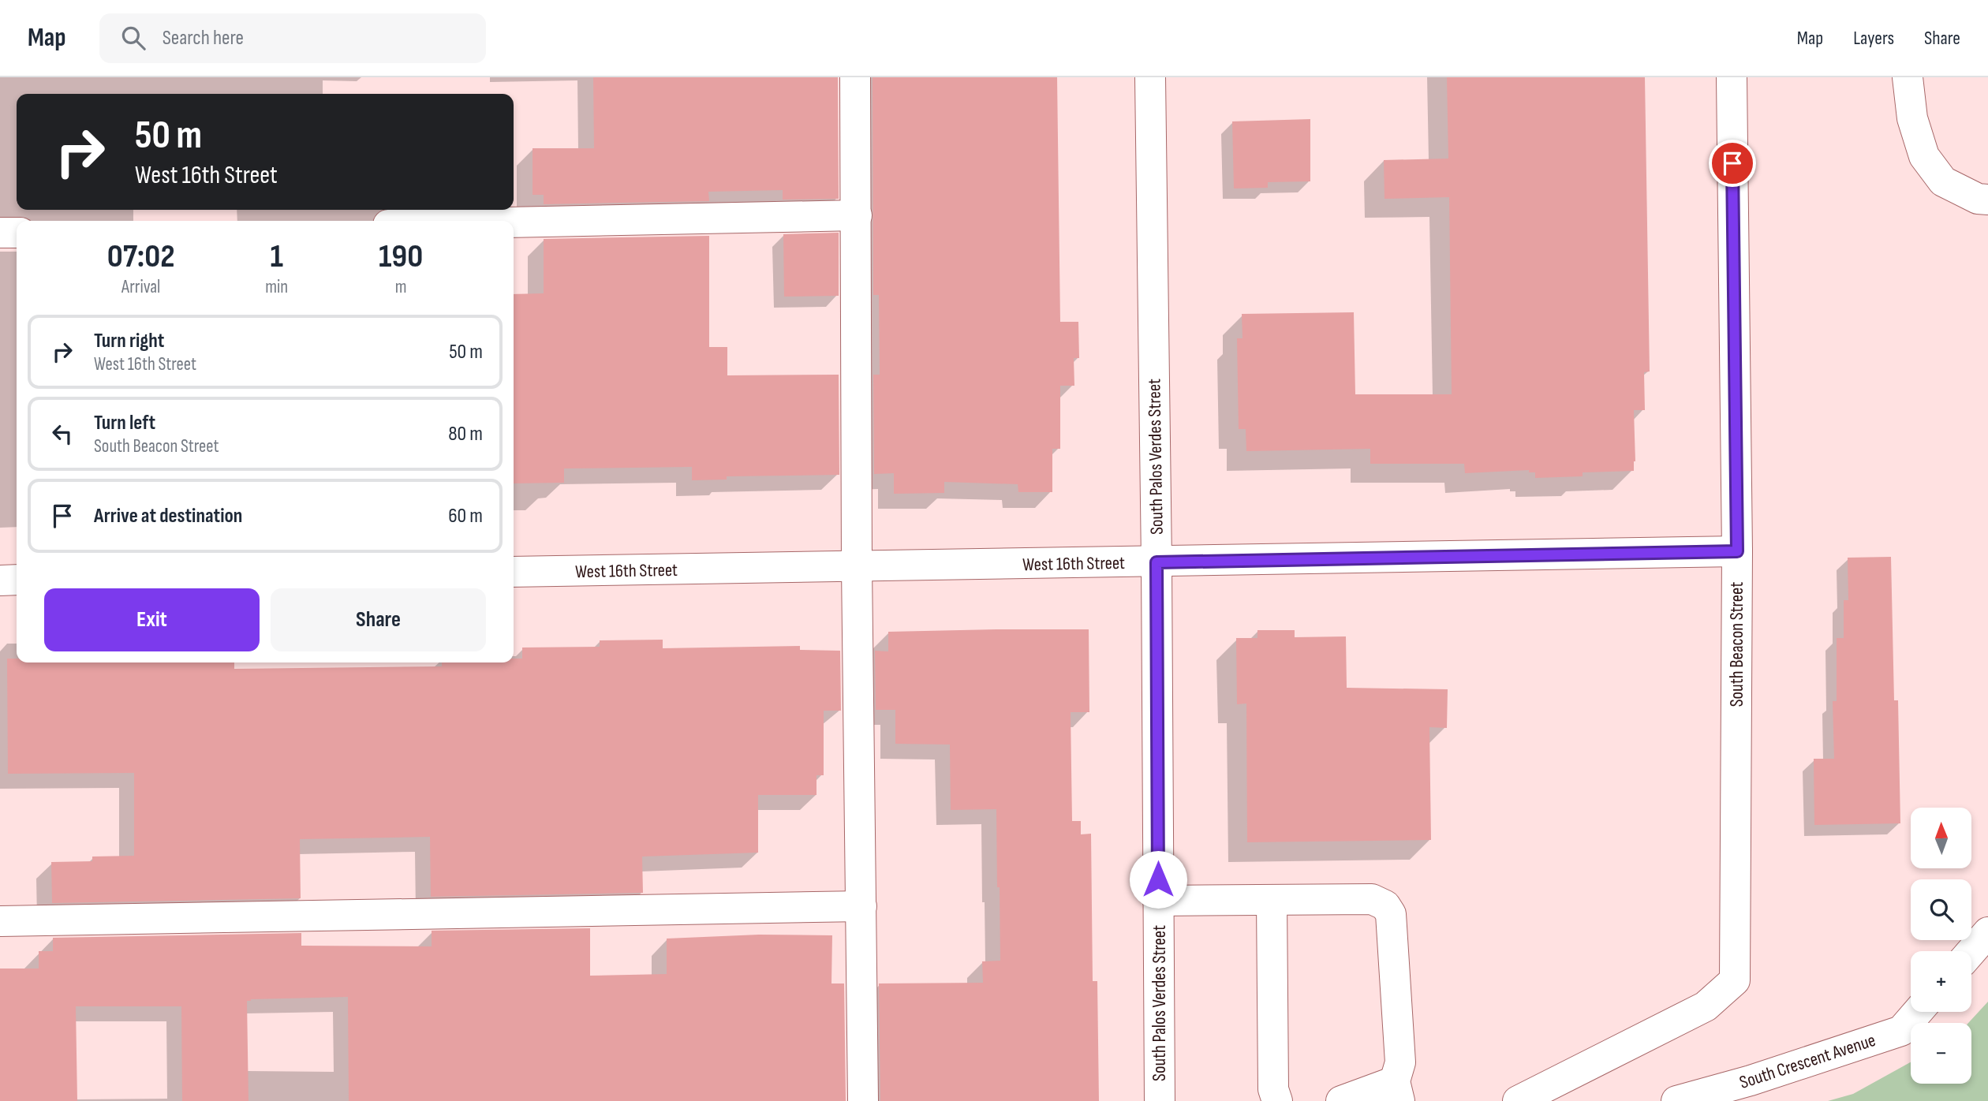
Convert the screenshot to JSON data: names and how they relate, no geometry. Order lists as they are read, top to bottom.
{
  "streets": {
    "street": [
      "South Palos Verdes Street",
      "West 16th Street",
      "South Beacon Street",
      "South Crescent Avenue"
    ]
  },
  "crossings": [
    ["South Palos Verdes Street", "West 16th Street"],
    ["West 16th Street", "South Beacon Street"]
  ],
  "north": "top",
  "page": {
    "header": "Map",
    "search": "Search here",
    "nav": ["Map", "Layers", "Share"],
    "turn": ["50 m", "West 16th Street"],
    "eta": [
      "07:02",
      "Arrival",
      "1",
      "min",
      "190",
      "m"
    ],
    "list": [
      {
        "name": "Turn right",
        "note": "West 16th Street",
        "value": "50 m"
      },
      {
        "name": "Turn left",
        "note": "South Beacon Street",
        "value": "80 m"
      },
      {
        "name": "Arrive at destination",
        "value": "60 m"
      }
    ],
    "buttons": ["Exit", "Share"],
    "map_buttons": ["+", "−"]
  }
}
